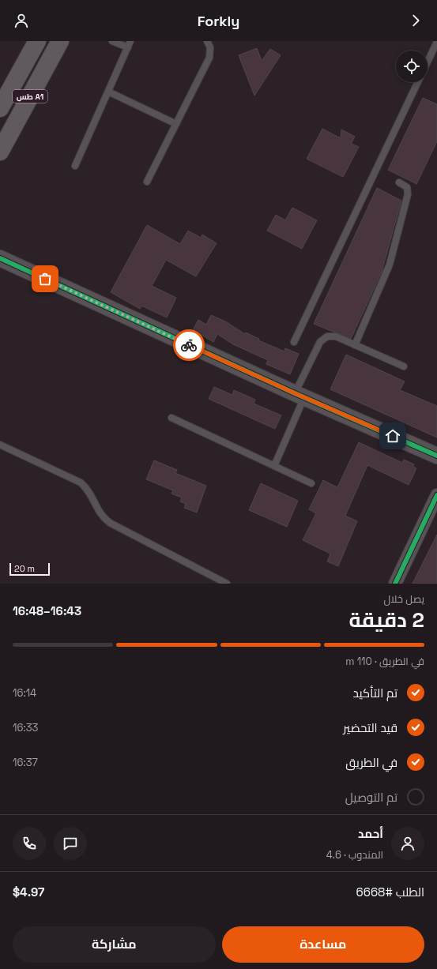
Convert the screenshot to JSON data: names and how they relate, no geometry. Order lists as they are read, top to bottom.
{
  "streets": {
    "highway": ["طس A1"]
  },
  "scale_bar": "20 m",
  "page": {
    "header": "Forkly",
    "scale": "20 m",
    "heading": ["2 دقيقة", "يصل خلال", "16:43–16:48"],
    "panel": [
      "أحمد",
      "المندوب · 4.6",
      "الطلب #6668",
      "$4.97"
    ],
    "bar": "في الطريق · 110 m",
    "list": [
      ["تم التأكيد", "16:14"],
      ["قيد التحضير", "16:33"],
      ["في الطريق", "16:37"],
      "تم التوصيل"
    ],
    "buttons": ["مساعدة", "مشاركة"]
  }
}
